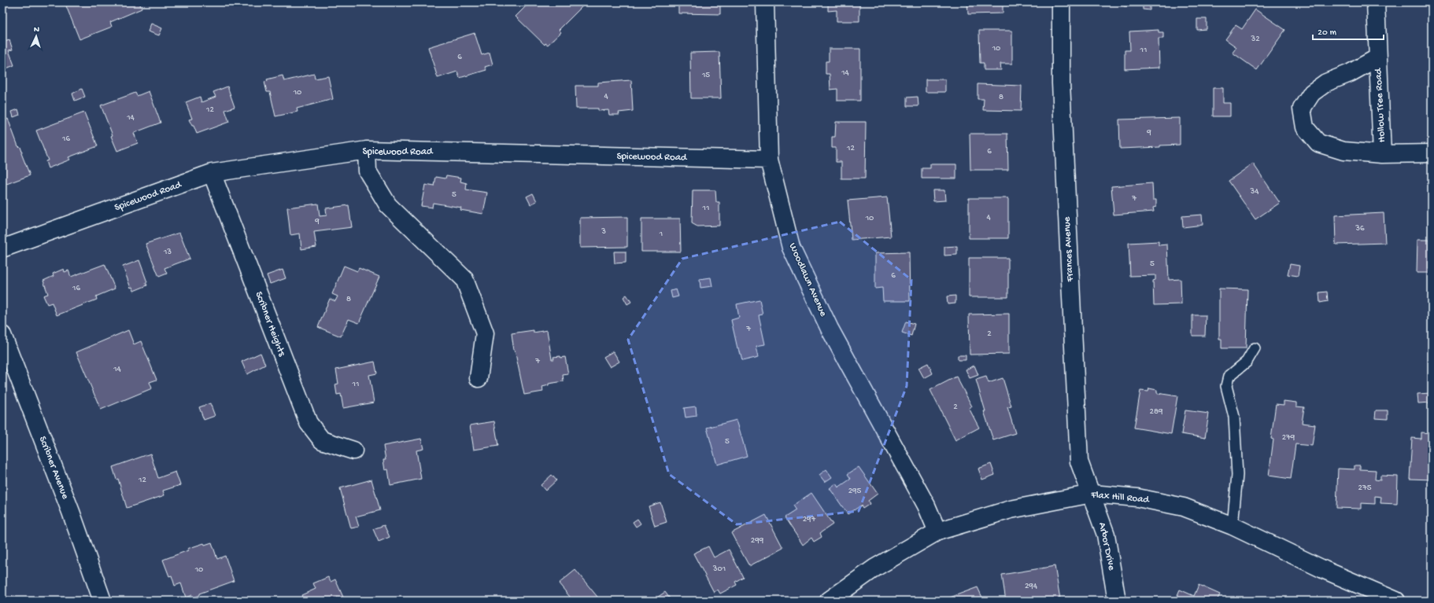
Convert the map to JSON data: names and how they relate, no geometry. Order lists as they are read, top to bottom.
{
  "streets": {
    "street": [
      "Hollow Tree Road",
      "Spicewood Road",
      "Frances Avenue",
      "Woodlawn Avenue",
      "Scribner Heights",
      "Scribner Avenue",
      "Flax Hill Road",
      "Arbor Drive"
    ]
  },
  "crossings": [
    ["Spicewood Road", "Woodlawn Avenue"],
    ["Spicewood Road", "Scribner Heights"],
    ["Frances Avenue", "Flax Hill Road"],
    ["Frances Avenue", "Arbor Drive"],
    ["Woodlawn Avenue", "Flax Hill Road"],
    ["Flax Hill Road", "Arbor Drive"]
  ],
  "house_numbers": [
    "32",
    "10",
    "11",
    "6",
    "14",
    "15",
    "10",
    "4",
    "8",
    "12",
    "14",
    "9",
    "16",
    "12",
    "6",
    "34",
    "5",
    "7",
    "11",
    "4",
    "10",
    "9",
    "36",
    "3",
    "1",
    "13",
    "5",
    "6",
    "16",
    "8",
    "7",
    "2",
    "7",
    "14",
    "11",
    "2",
    "289",
    "279",
    "5",
    "12",
    "275",
    "295",
    "297",
    "299",
    "301",
    "10",
    "294"
  ],
  "scale_bar": "20 m",
  "north": "top"
}
